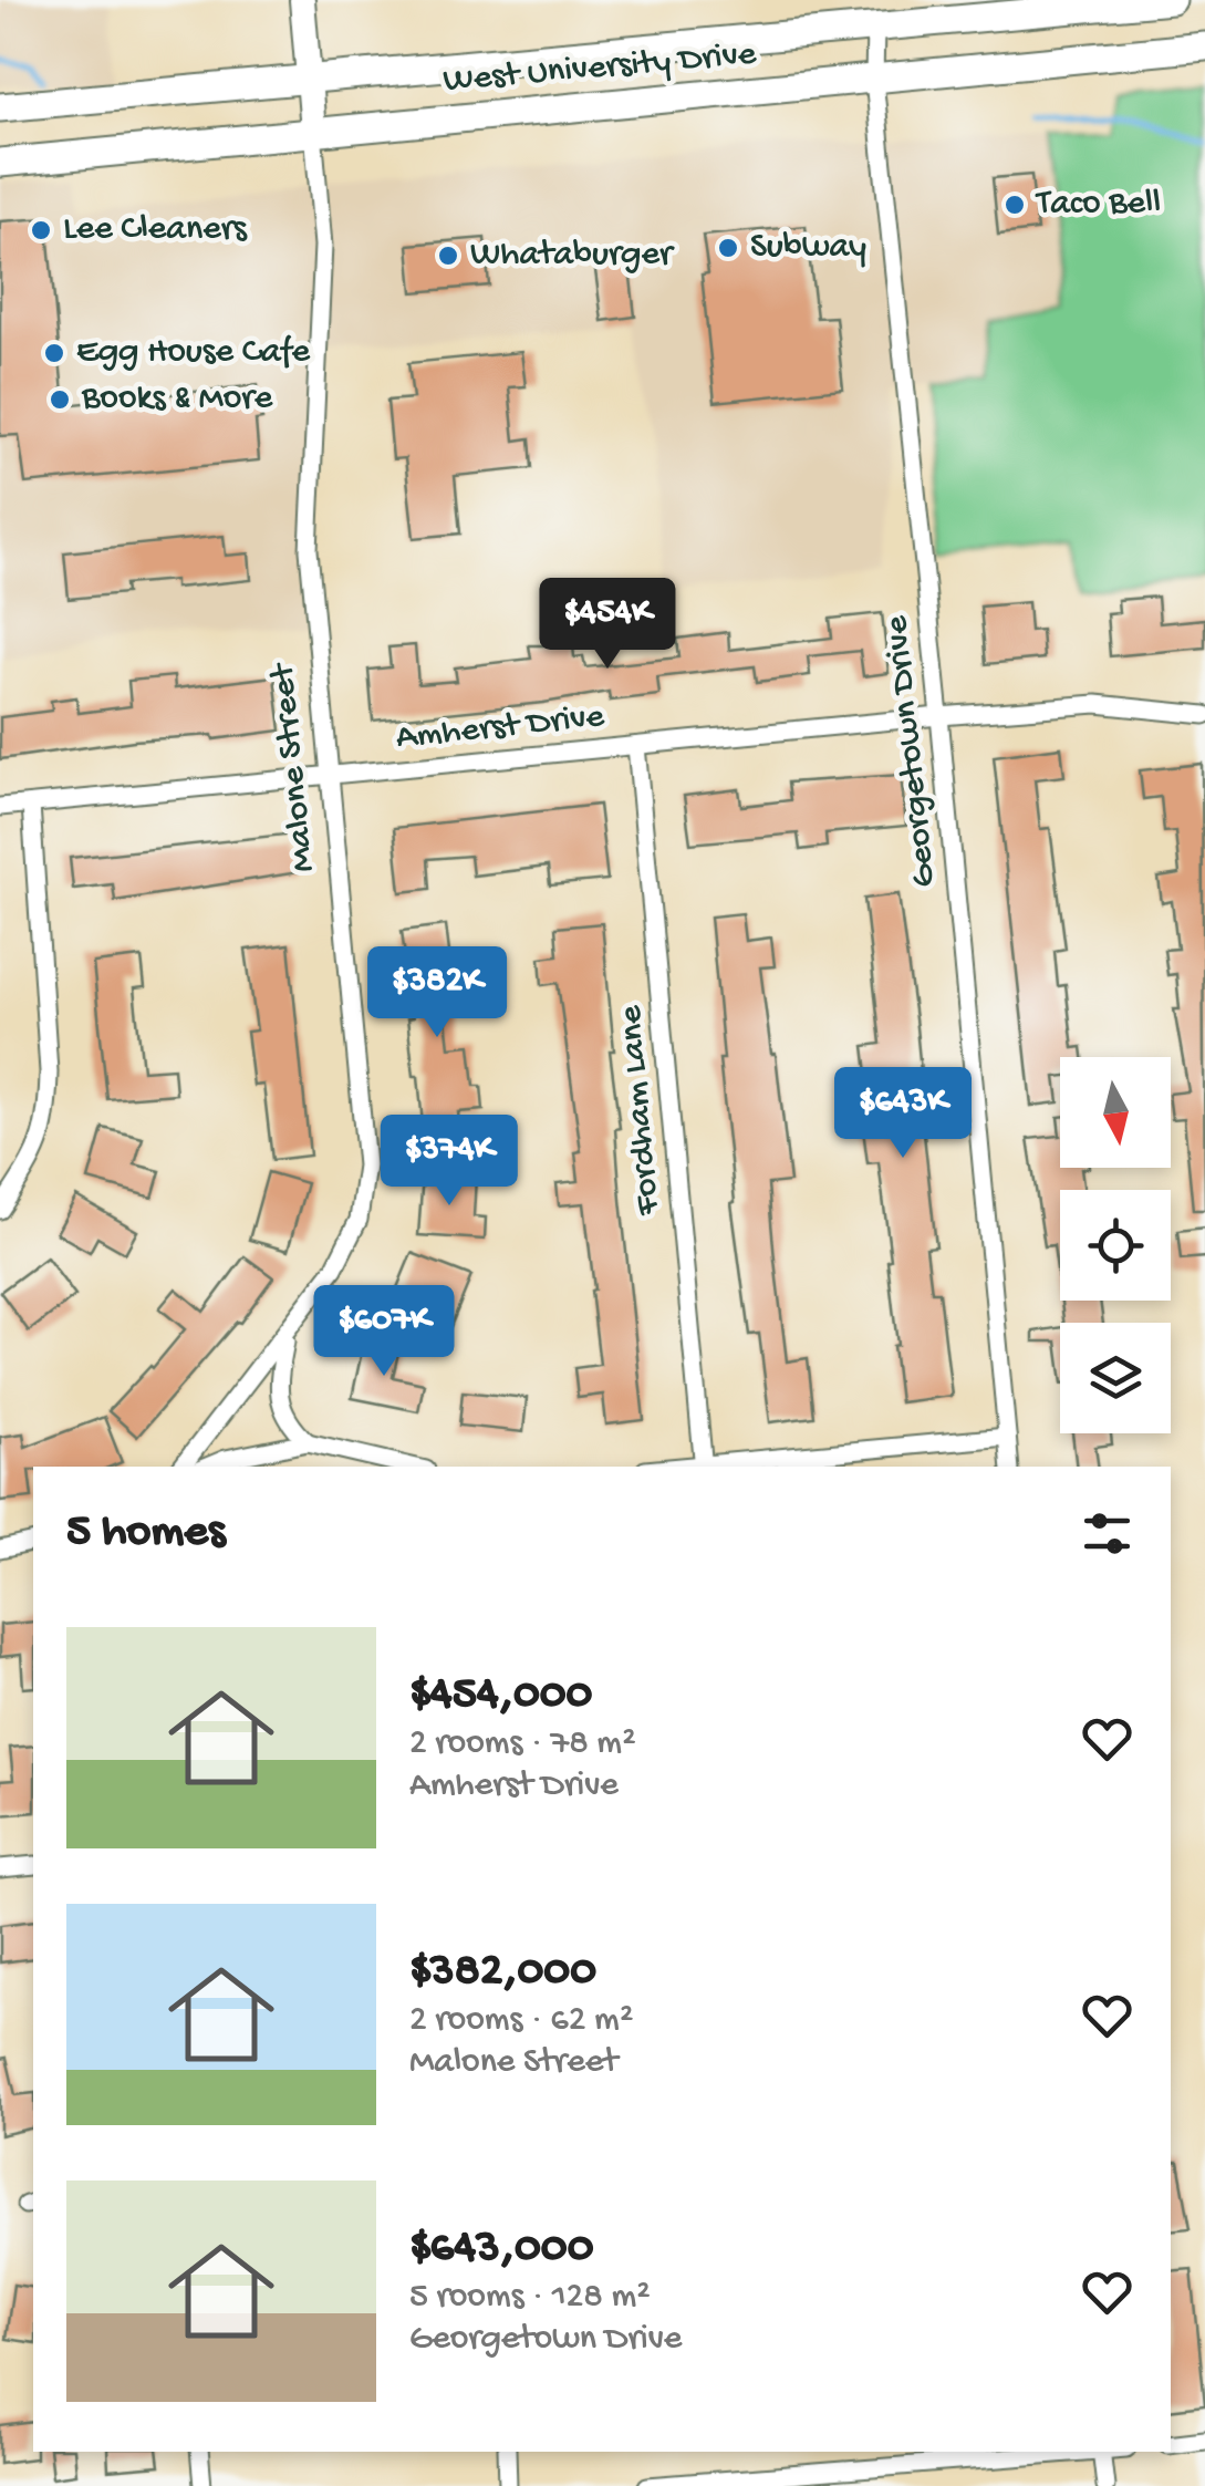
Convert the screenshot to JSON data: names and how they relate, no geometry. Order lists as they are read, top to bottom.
{
  "streets": {
    "main road": ["West University Drive"],
    "street": [
      "Amherst Drive",
      "Georgetown Drive",
      "Malone Street",
      "Fordham Lane"
    ]
  },
  "crossings": [
    ["West University Drive", "Georgetown Drive"],
    ["West University Drive", "Malone Street"],
    ["Amherst Drive", "Georgetown Drive"],
    ["Amherst Drive", "Malone Street"],
    ["Amherst Drive", "Fordham Lane"]
  ],
  "places": [
    "Taco Bell",
    "Lee Cleaners",
    "Subway",
    "Whataburger",
    "Egg House Cafe",
    "Books & More"
  ],
  "north": "bottom",
  "page": {
    "price": [
      "$454K",
      "$382K",
      "$643K",
      "$374K",
      "$607K"
    ],
    "heading": "5 homes",
    "list": [
      {
        "name": "$454,000",
        "note": "2 rooms · 78 m² · Amherst Drive"
      },
      {
        "name": "$382,000",
        "note": "2 rooms · 62 m² · Malone Street"
      },
      {
        "name": "$643,000",
        "note": "5 rooms · 128 m² · Georgetown Drive"
      }
    ]
  }
}
